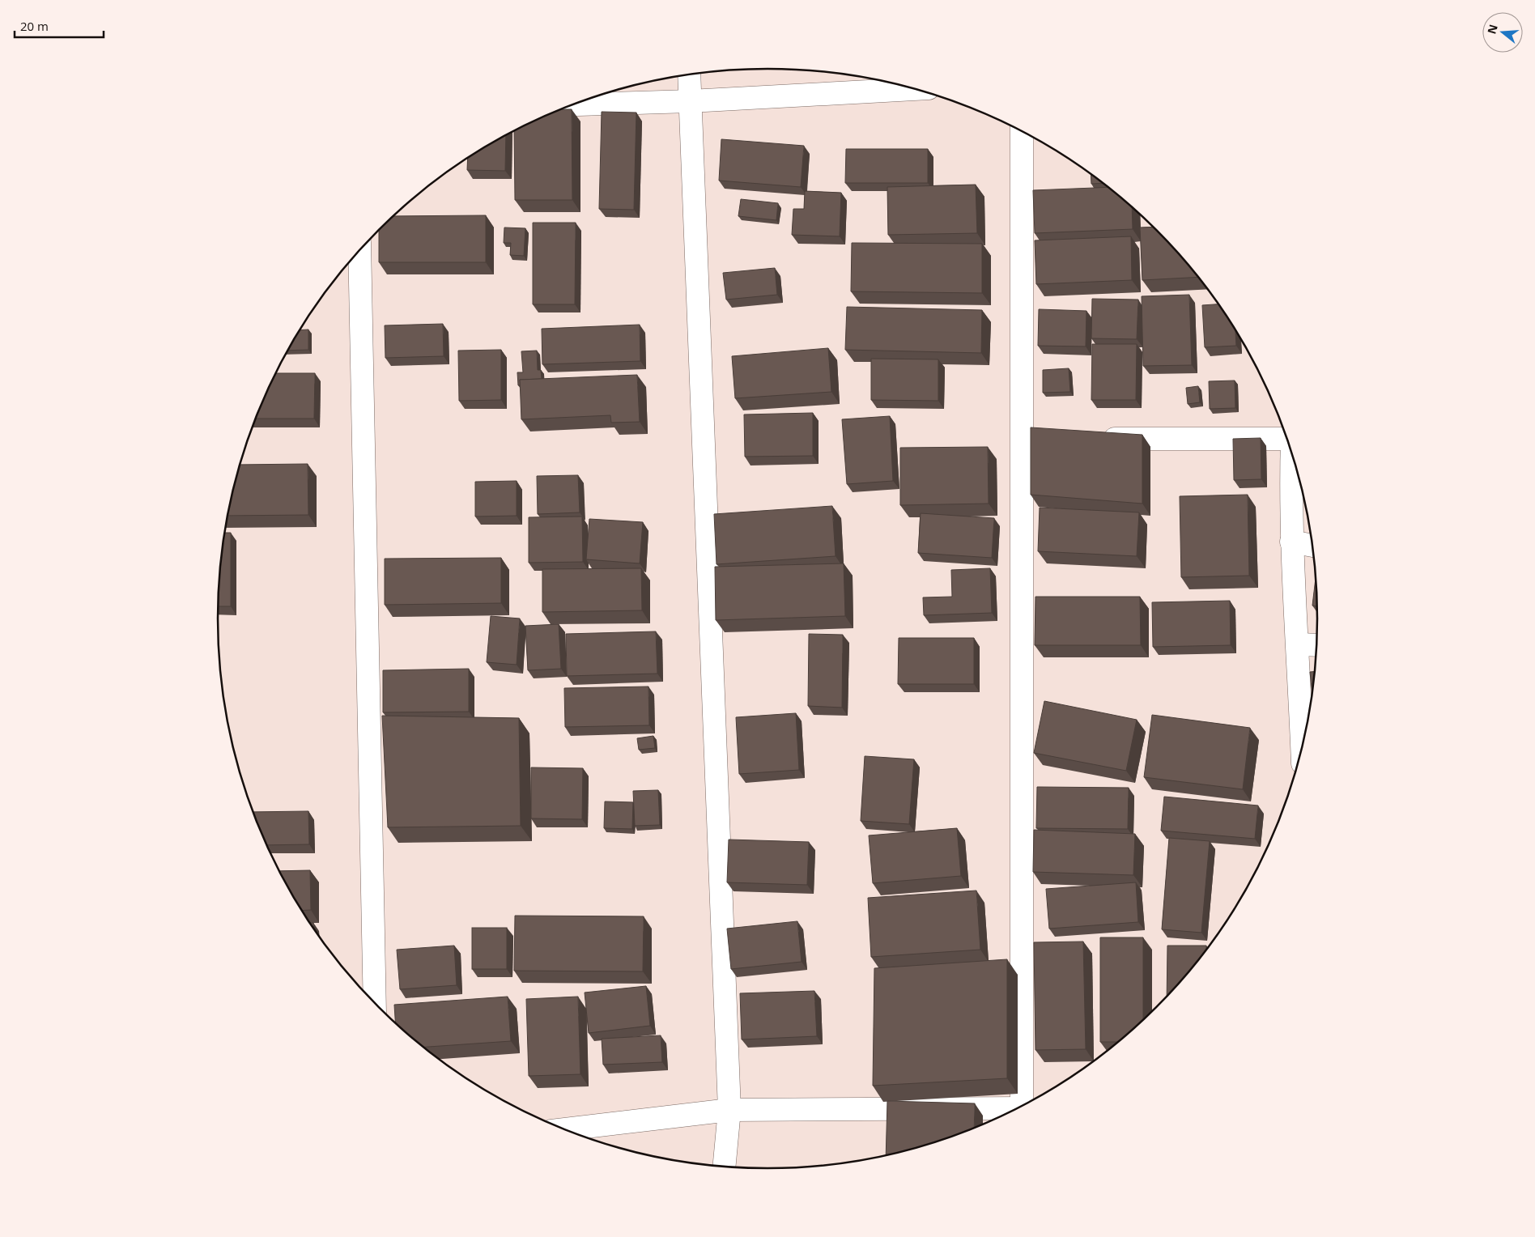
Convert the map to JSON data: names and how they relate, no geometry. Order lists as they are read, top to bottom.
{
  "scale_bar": "20 m",
  "north": "left"
}
